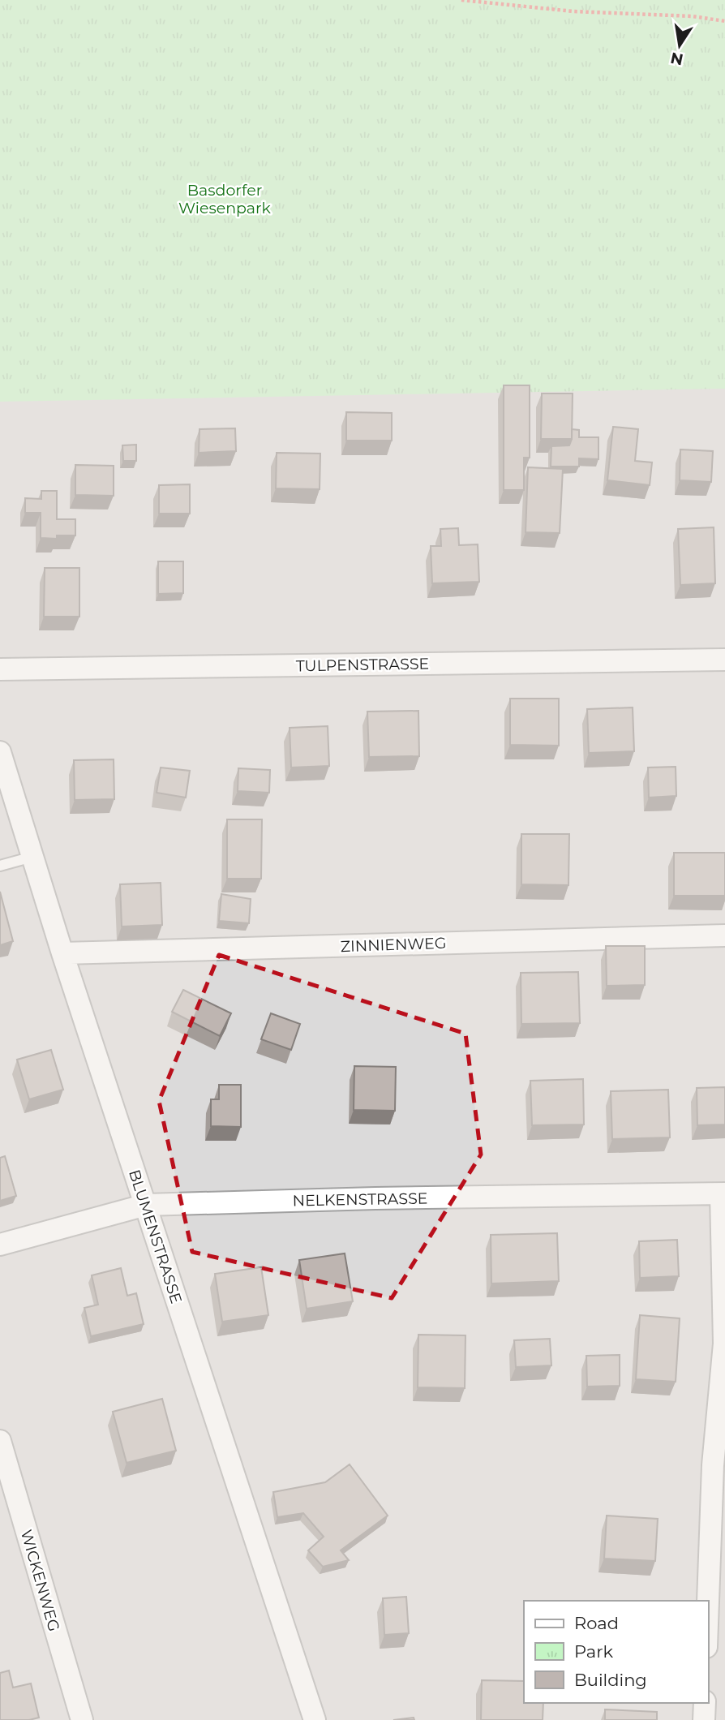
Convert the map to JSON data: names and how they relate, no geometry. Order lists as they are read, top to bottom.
{
  "streets": {
    "street": [
      "TULPENSTRASSE",
      "ZINNIENWEG",
      "NELKENSTRASSE",
      "BLUMENSTRASSE",
      "WICKENWEG"
    ]
  },
  "crossings": [
    ["ZINNIENWEG", "BLUMENSTRASSE"],
    ["NELKENSTRASSE", "BLUMENSTRASSE"]
  ],
  "parks": ["Basdorfer Wiesenpark"],
  "legend": ["Road", "Park", "Building"],
  "north": "bottom"
}
